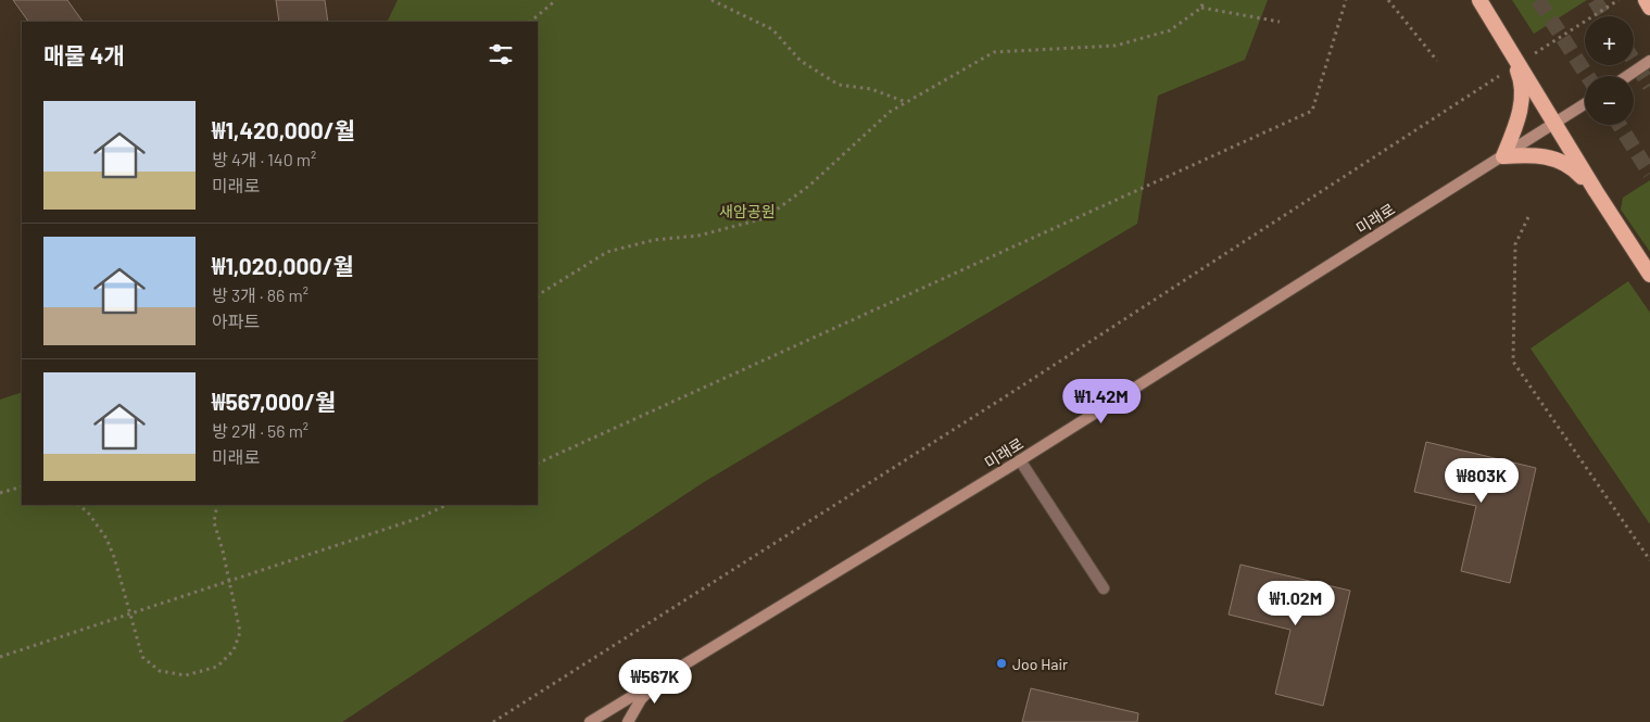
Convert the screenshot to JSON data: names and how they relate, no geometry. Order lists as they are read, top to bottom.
{
  "streets": {
    "main road": ["미래로"]
  },
  "parks": ["새암공원"],
  "places": ["Joo Hair"],
  "page": {
    "map_buttons": ["+", "−"],
    "heading": "매물 4개",
    "list": [
      {
        "name": "₩1,420,000/월",
        "note": "방 4개 · 140 m² · 미래로"
      },
      {
        "name": "₩1,020,000/월",
        "note": "방 3개 · 86 m² · 아파트"
      },
      {
        "name": "₩567,000/월",
        "note": "방 2개 · 56 m² · 미래로"
      }
    ],
    "price": [
      "₩1.42M",
      "₩803K",
      "₩1.02M",
      "₩567K"
    ]
  }
}
